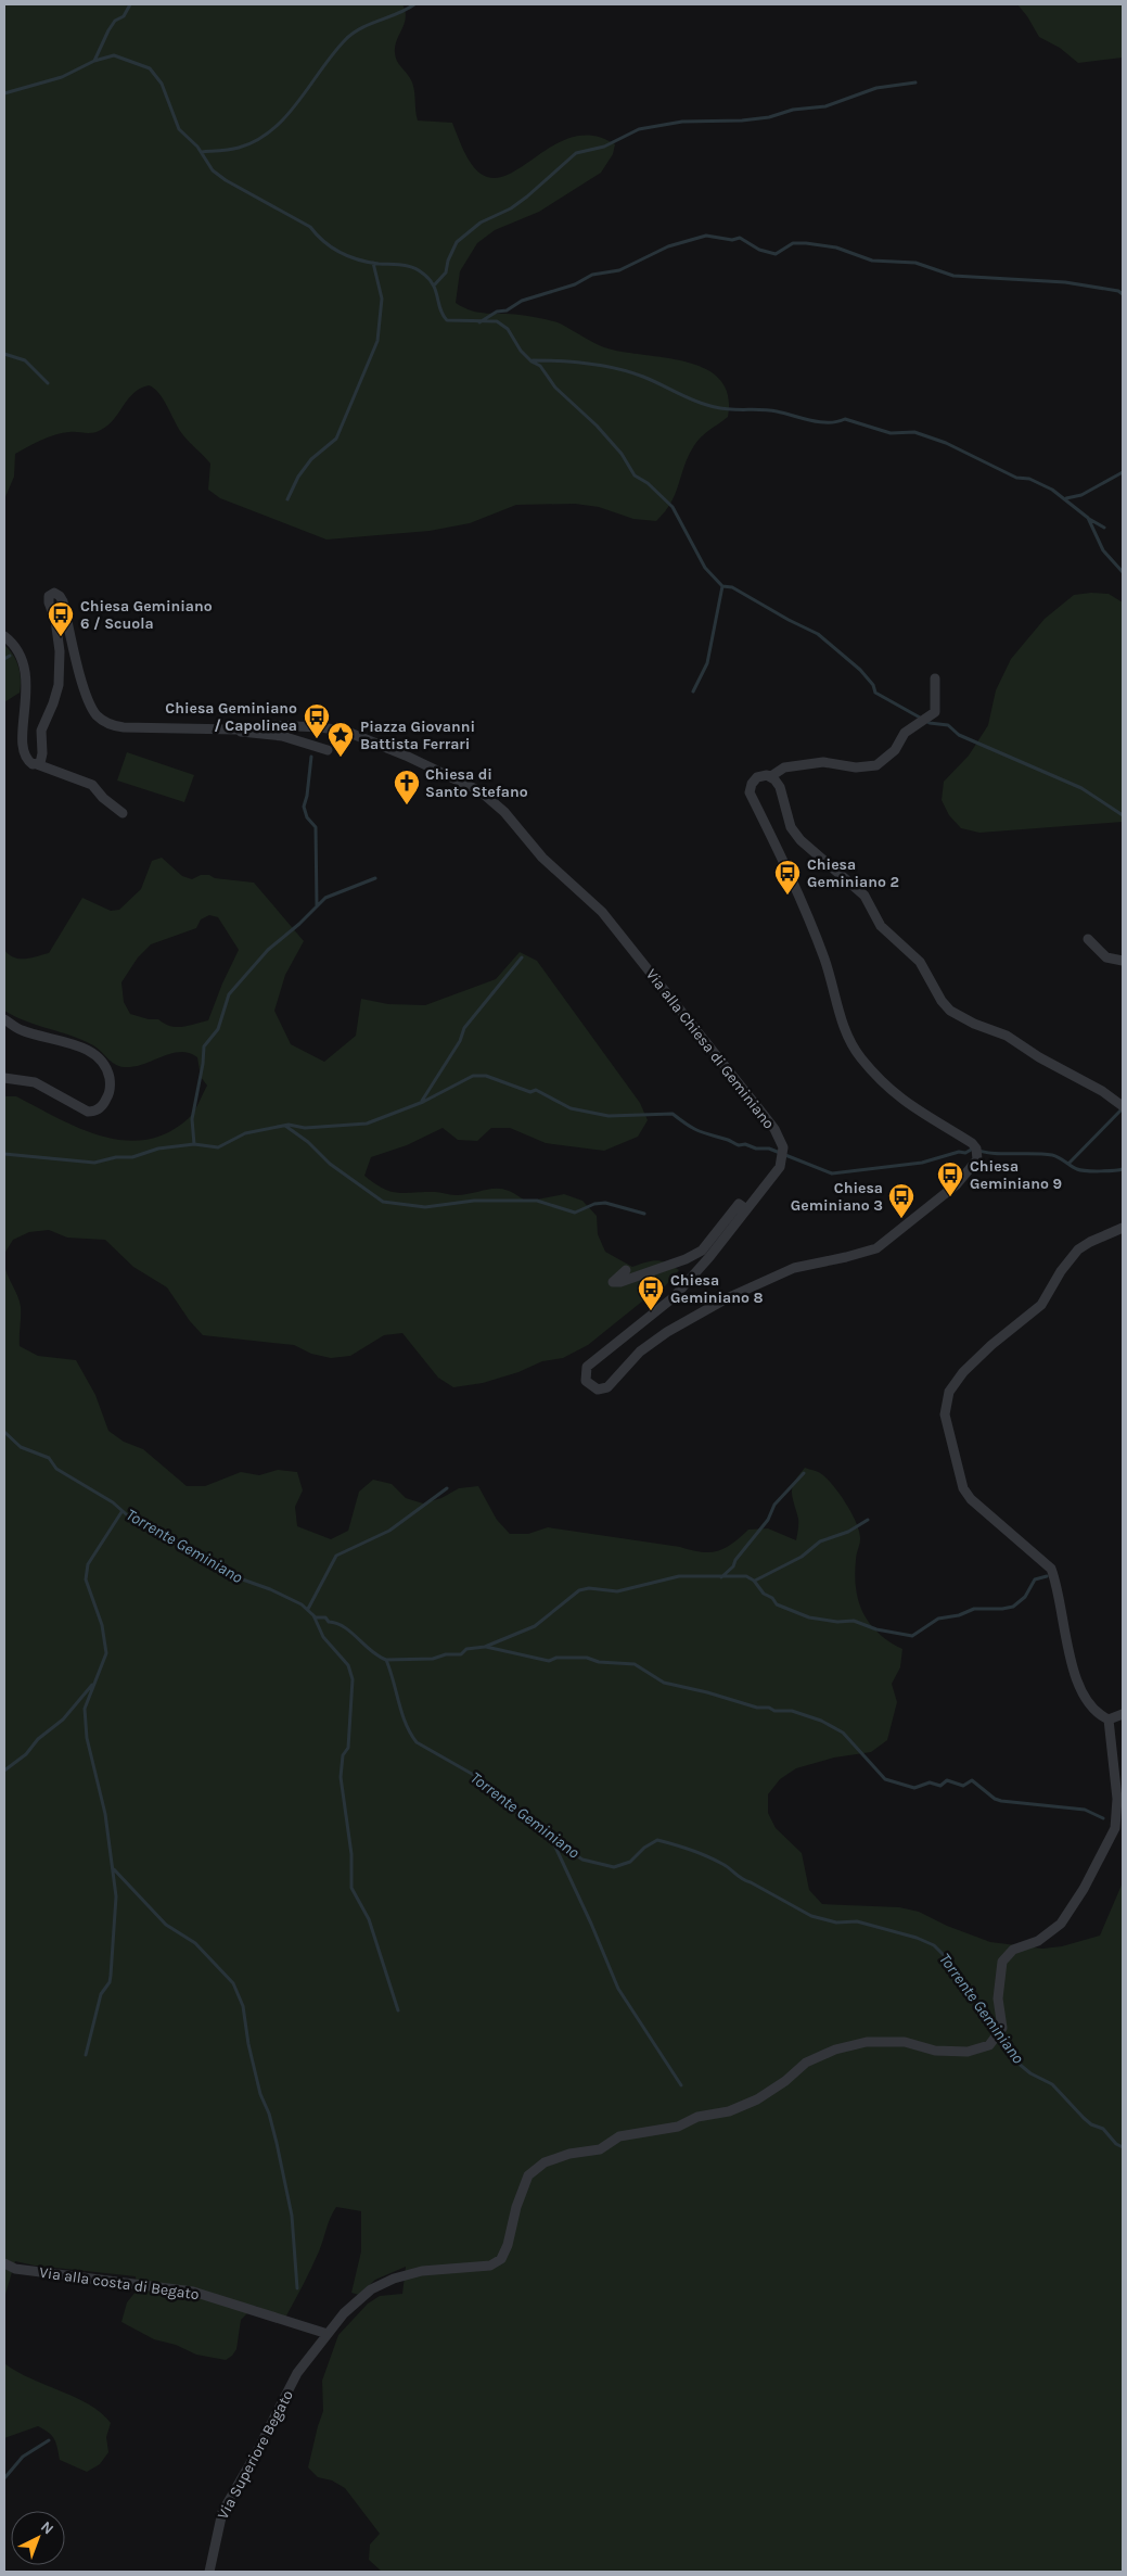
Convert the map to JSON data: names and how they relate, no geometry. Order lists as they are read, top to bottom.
{
  "streets": {
    "street": ["Via alla Chiesa di Geminiano", "Via alla costa di Begato", "Via Superiore Begato"]
  },
  "crossings": [
    ["Via alla costa di Begato", "Via Superiore Begato"]
  ],
  "water": ["Torrente Geminiano"],
  "places": {
    "bus stop": [
      "Chiesa Geminiano 6 / Scuola",
      "Chiesa Geminiano / Capolinea",
      "Chiesa Geminiano 2",
      "Chiesa Geminiano 9",
      "Chiesa Geminiano 3",
      "Chiesa Geminiano 8"
    ],
    "place": ["Piazza Giovanni Battista Ferrari"],
    "church": ["Chiesa di Santo Stefano"]
  },
  "north": "top right"
}
